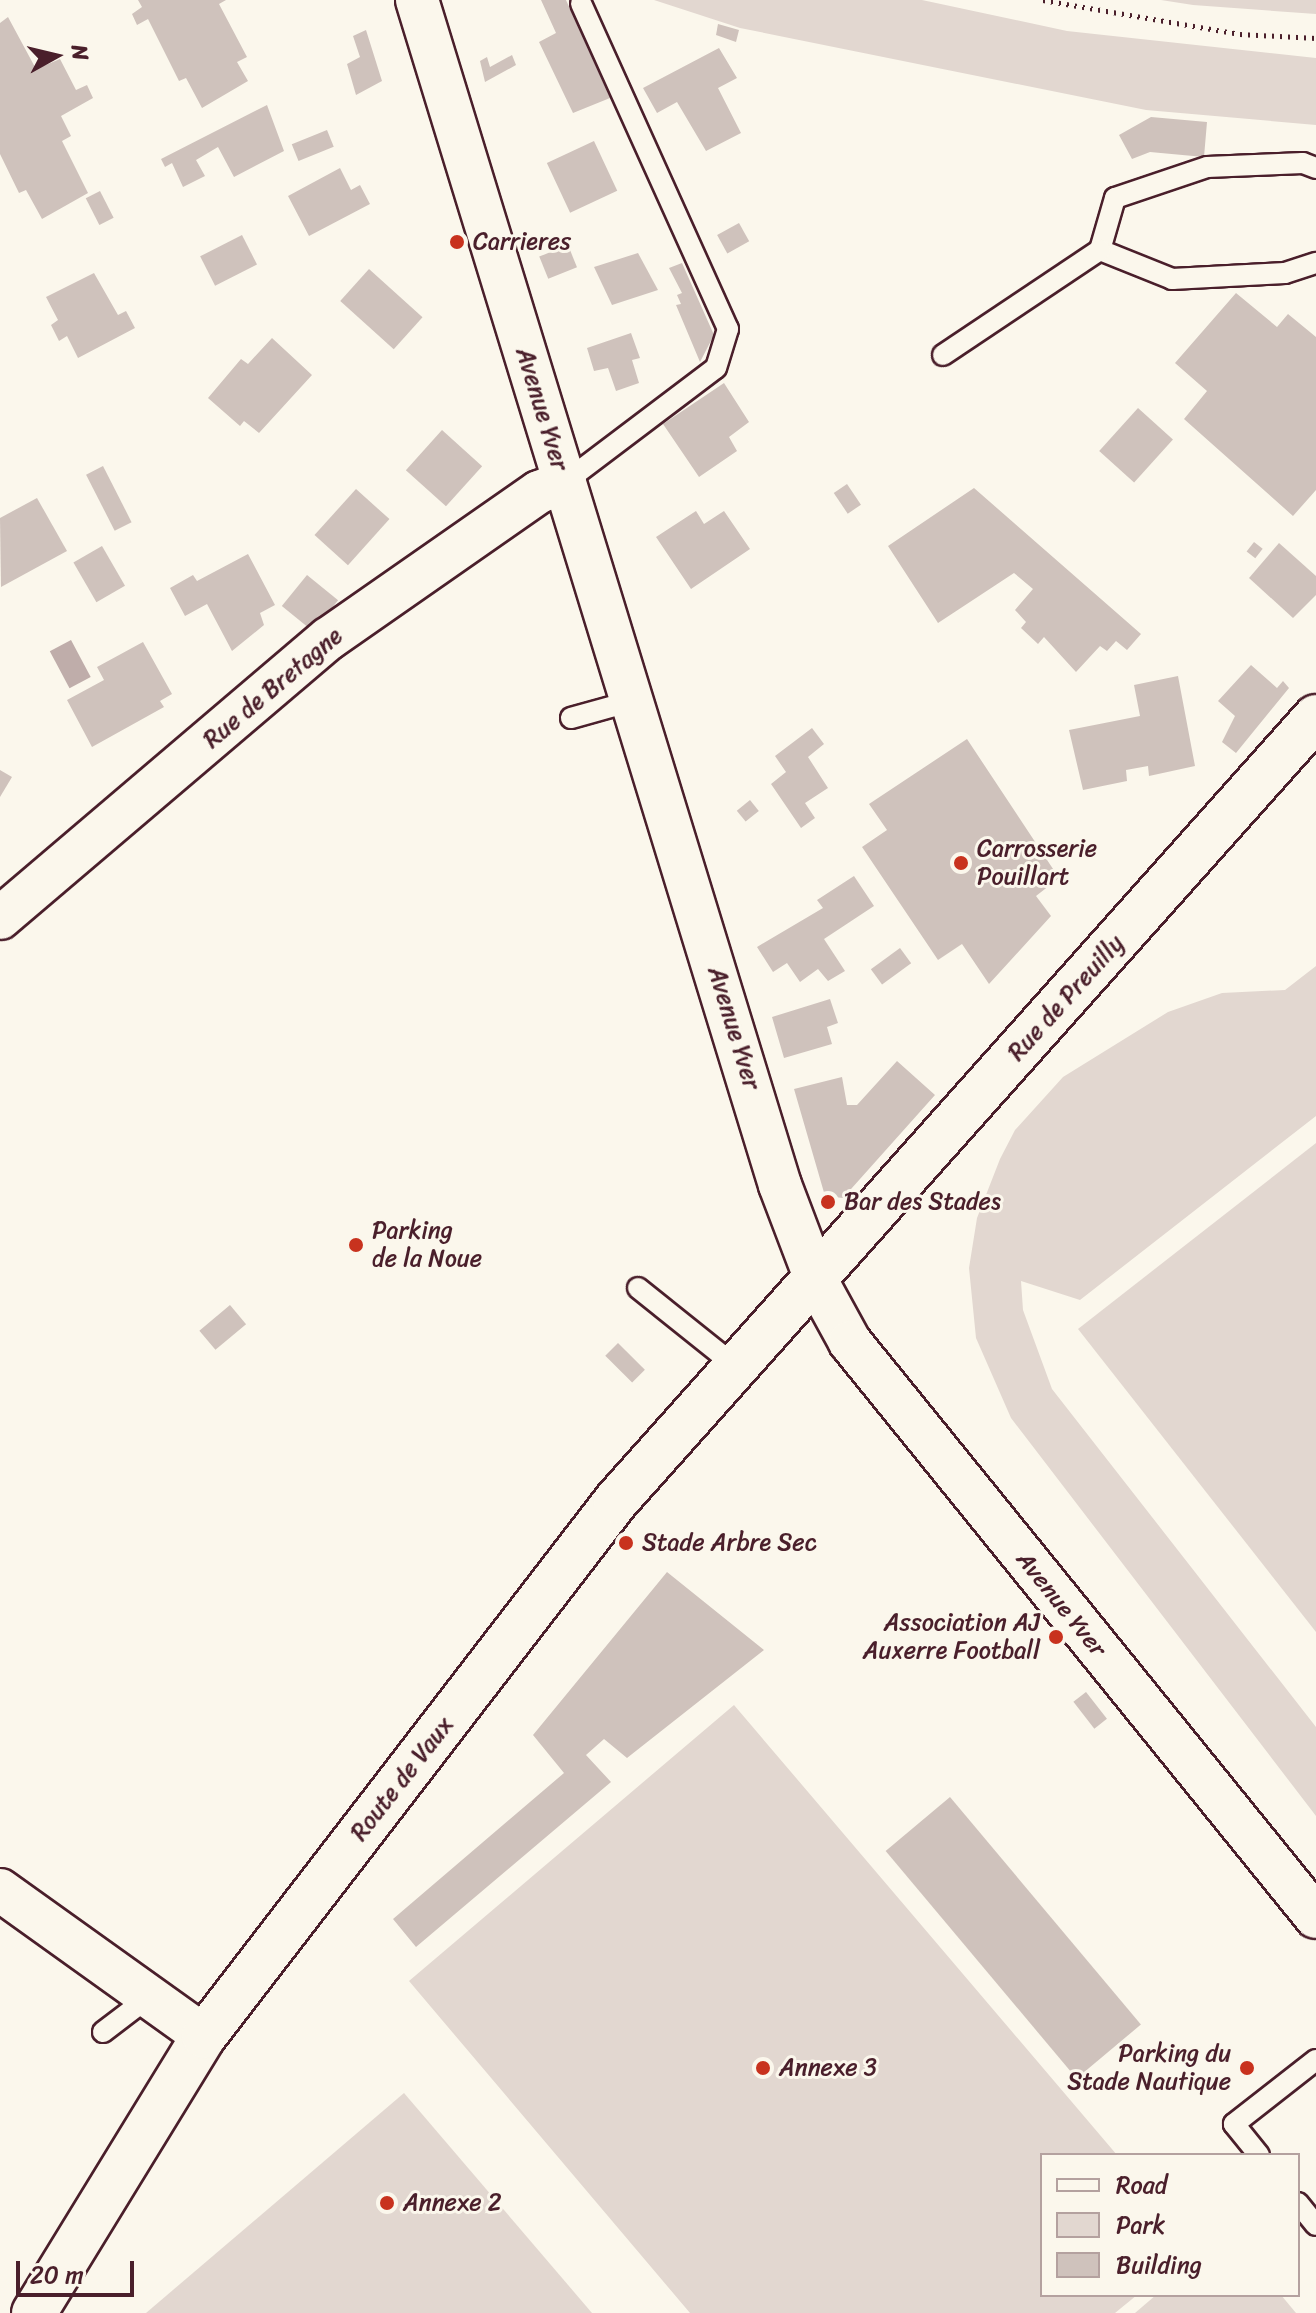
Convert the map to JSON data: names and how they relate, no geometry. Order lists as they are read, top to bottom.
{
  "streets": {
    "street": [
      "Avenue Yver",
      "Rue de Bretagne",
      "Rue de Preuilly",
      "Route de Vaux"
    ]
  },
  "crossings": [
    ["Avenue Yver", "Rue de Bretagne"],
    ["Avenue Yver", "Rue de Preuilly"],
    ["Avenue Yver", "Route de Vaux"],
    ["Rue de Preuilly", "Route de Vaux"]
  ],
  "places": [
    "Carrieres",
    "Carrosserie Pouillart",
    "Bar des Stades",
    "Parking de la Noue",
    "Stade Arbre Sec",
    "Association AJ Auxerre Football",
    "Annexe 3",
    "Parking du Stade Nautique",
    "Annexe 2"
  ],
  "legend": ["Road", "Park", "Building"],
  "scale_bar": "20 m",
  "north": "right"
}
